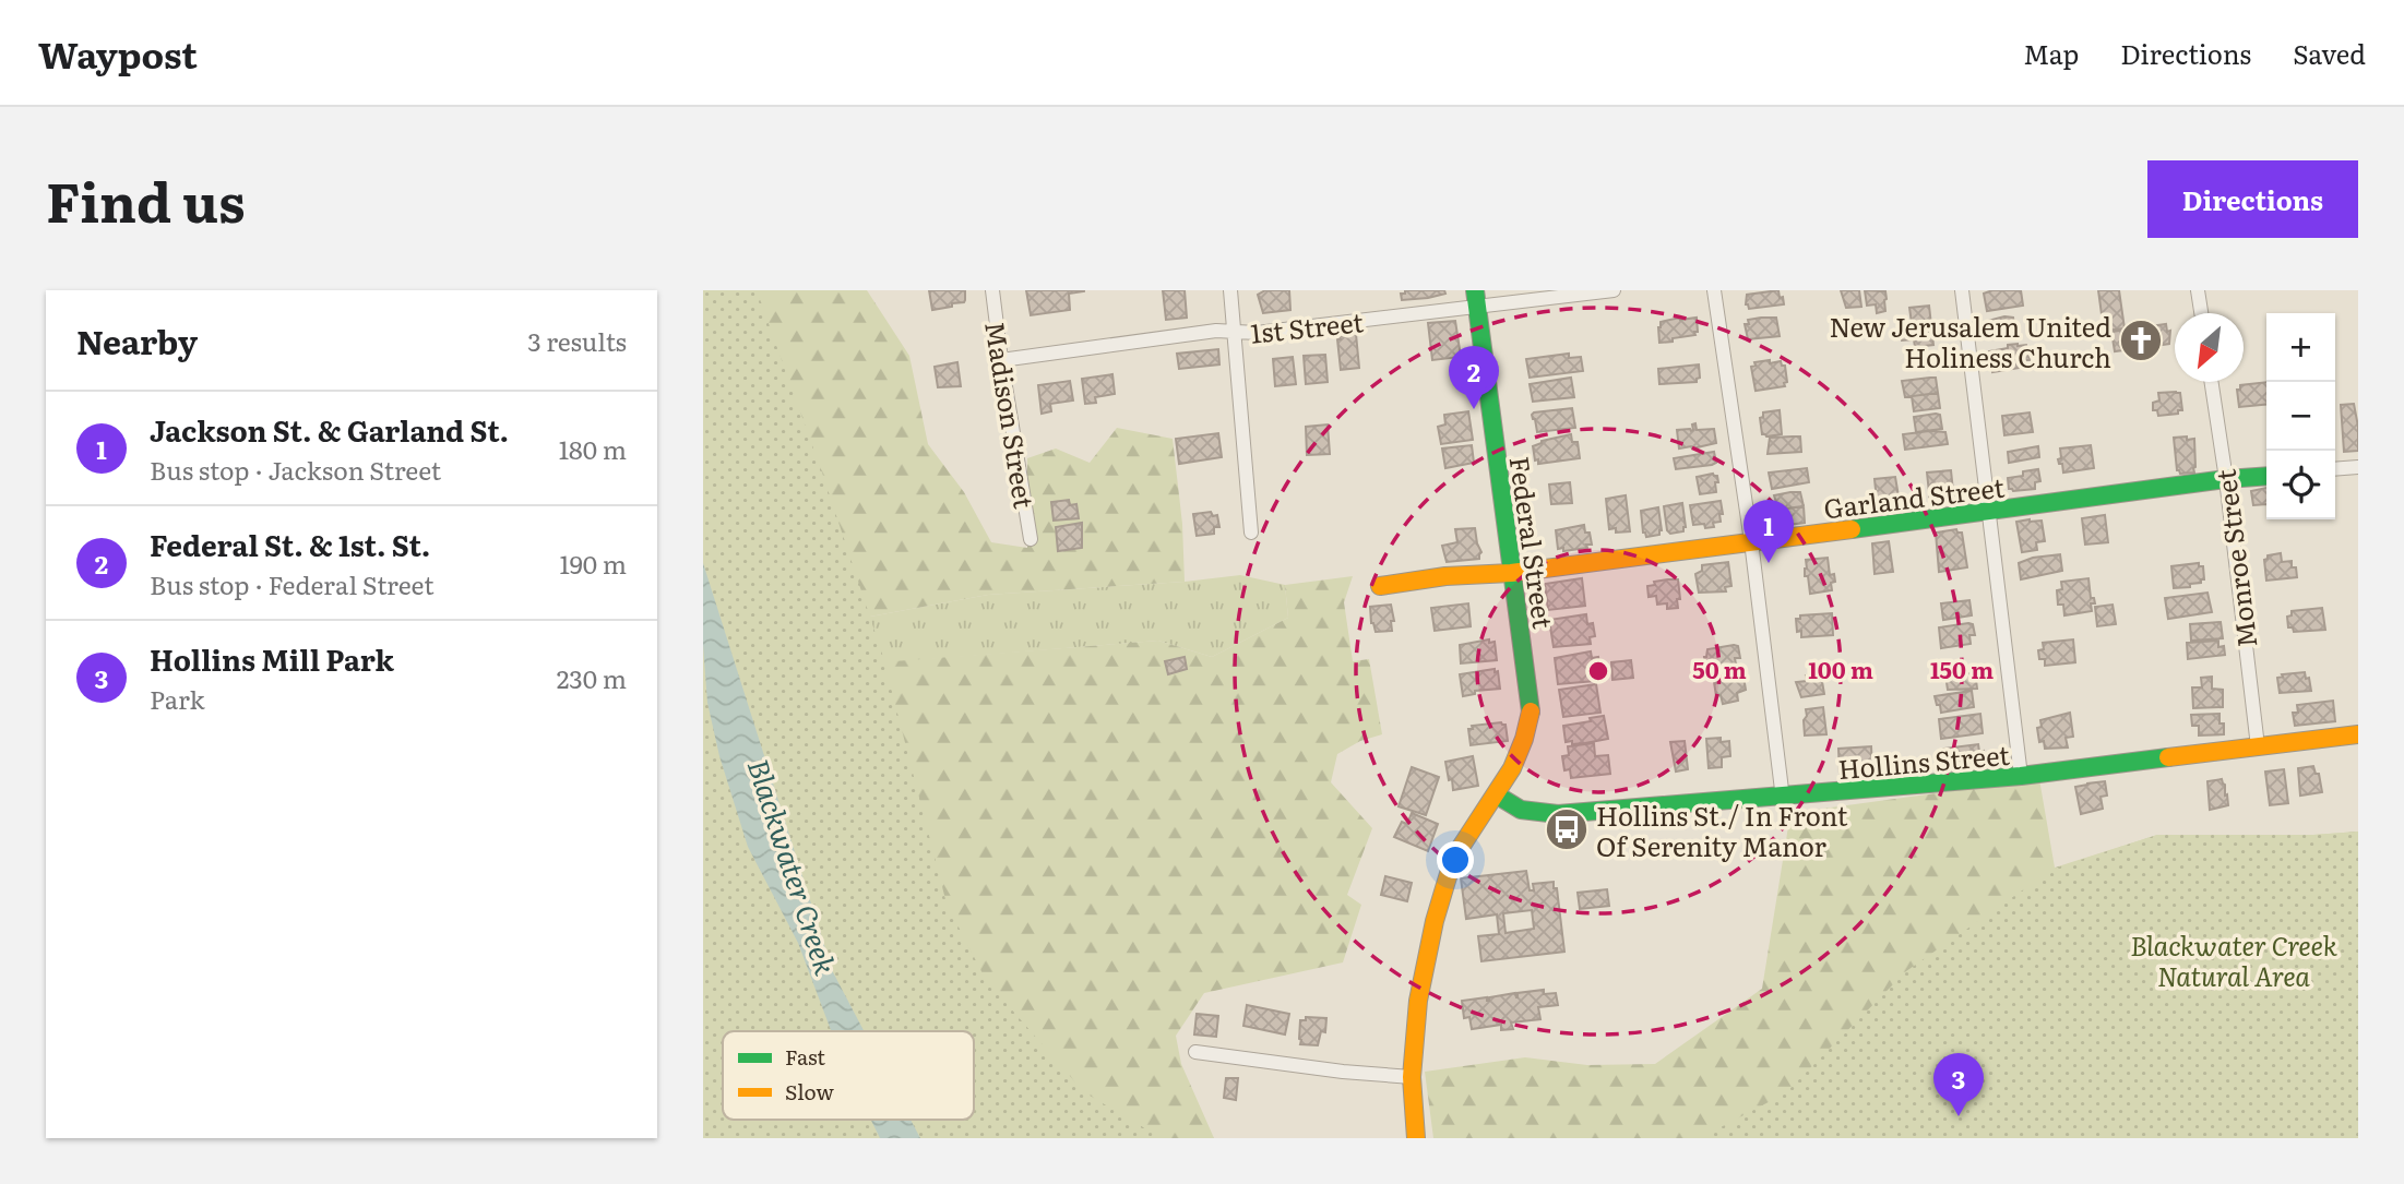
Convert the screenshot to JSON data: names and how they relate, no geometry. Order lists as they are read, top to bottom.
{
  "streets": {
    "street": [
      "1st Street",
      "Madison Street",
      "Garland Street",
      "Federal Street",
      "Monroe Street",
      "Hollins Street"
    ]
  },
  "crossings": [
    ["1st Street", "Madison Street"],
    ["1st Street", "Federal Street"],
    ["Garland Street", "Federal Street"],
    ["Garland Street", "Monroe Street"],
    ["Federal Street", "Hollins Street"],
    ["Monroe Street", "Hollins Street"]
  ],
  "water": ["Blackwater Creek"],
  "parks": ["Blackwater Creek Natural Area"],
  "places": {
    "church": ["New Jerusalem United Holiness Church"],
    "bus stop": ["Hollins St./ In Front Of Serenity Manor"]
  },
  "legend": ["Fast", "Slow"],
  "north": "bottom left",
  "page": {
    "header": "Waypost",
    "nav": ["Map", "Directions", "Saved"],
    "title": "Find us",
    "buttons": "Directions",
    "heading": ["Nearby", "3 results"],
    "map_buttons": ["+", "−"],
    "pins": ["2", "1", "3"],
    "list": [
      {
        "mark": "1",
        "name": "Jackson St. & Garland St.",
        "note": "Bus stop · Jackson Street",
        "value": "180 m"
      },
      {
        "mark": "2",
        "name": "Federal St. & 1st. St.",
        "note": "Bus stop · Federal Street",
        "value": "190 m"
      },
      {
        "mark": "3",
        "name": "Hollins Mill Park",
        "note": "Park",
        "value": "230 m"
      }
    ]
  },
  "rings": ["50 m", "100 m", "150 m"]
}
